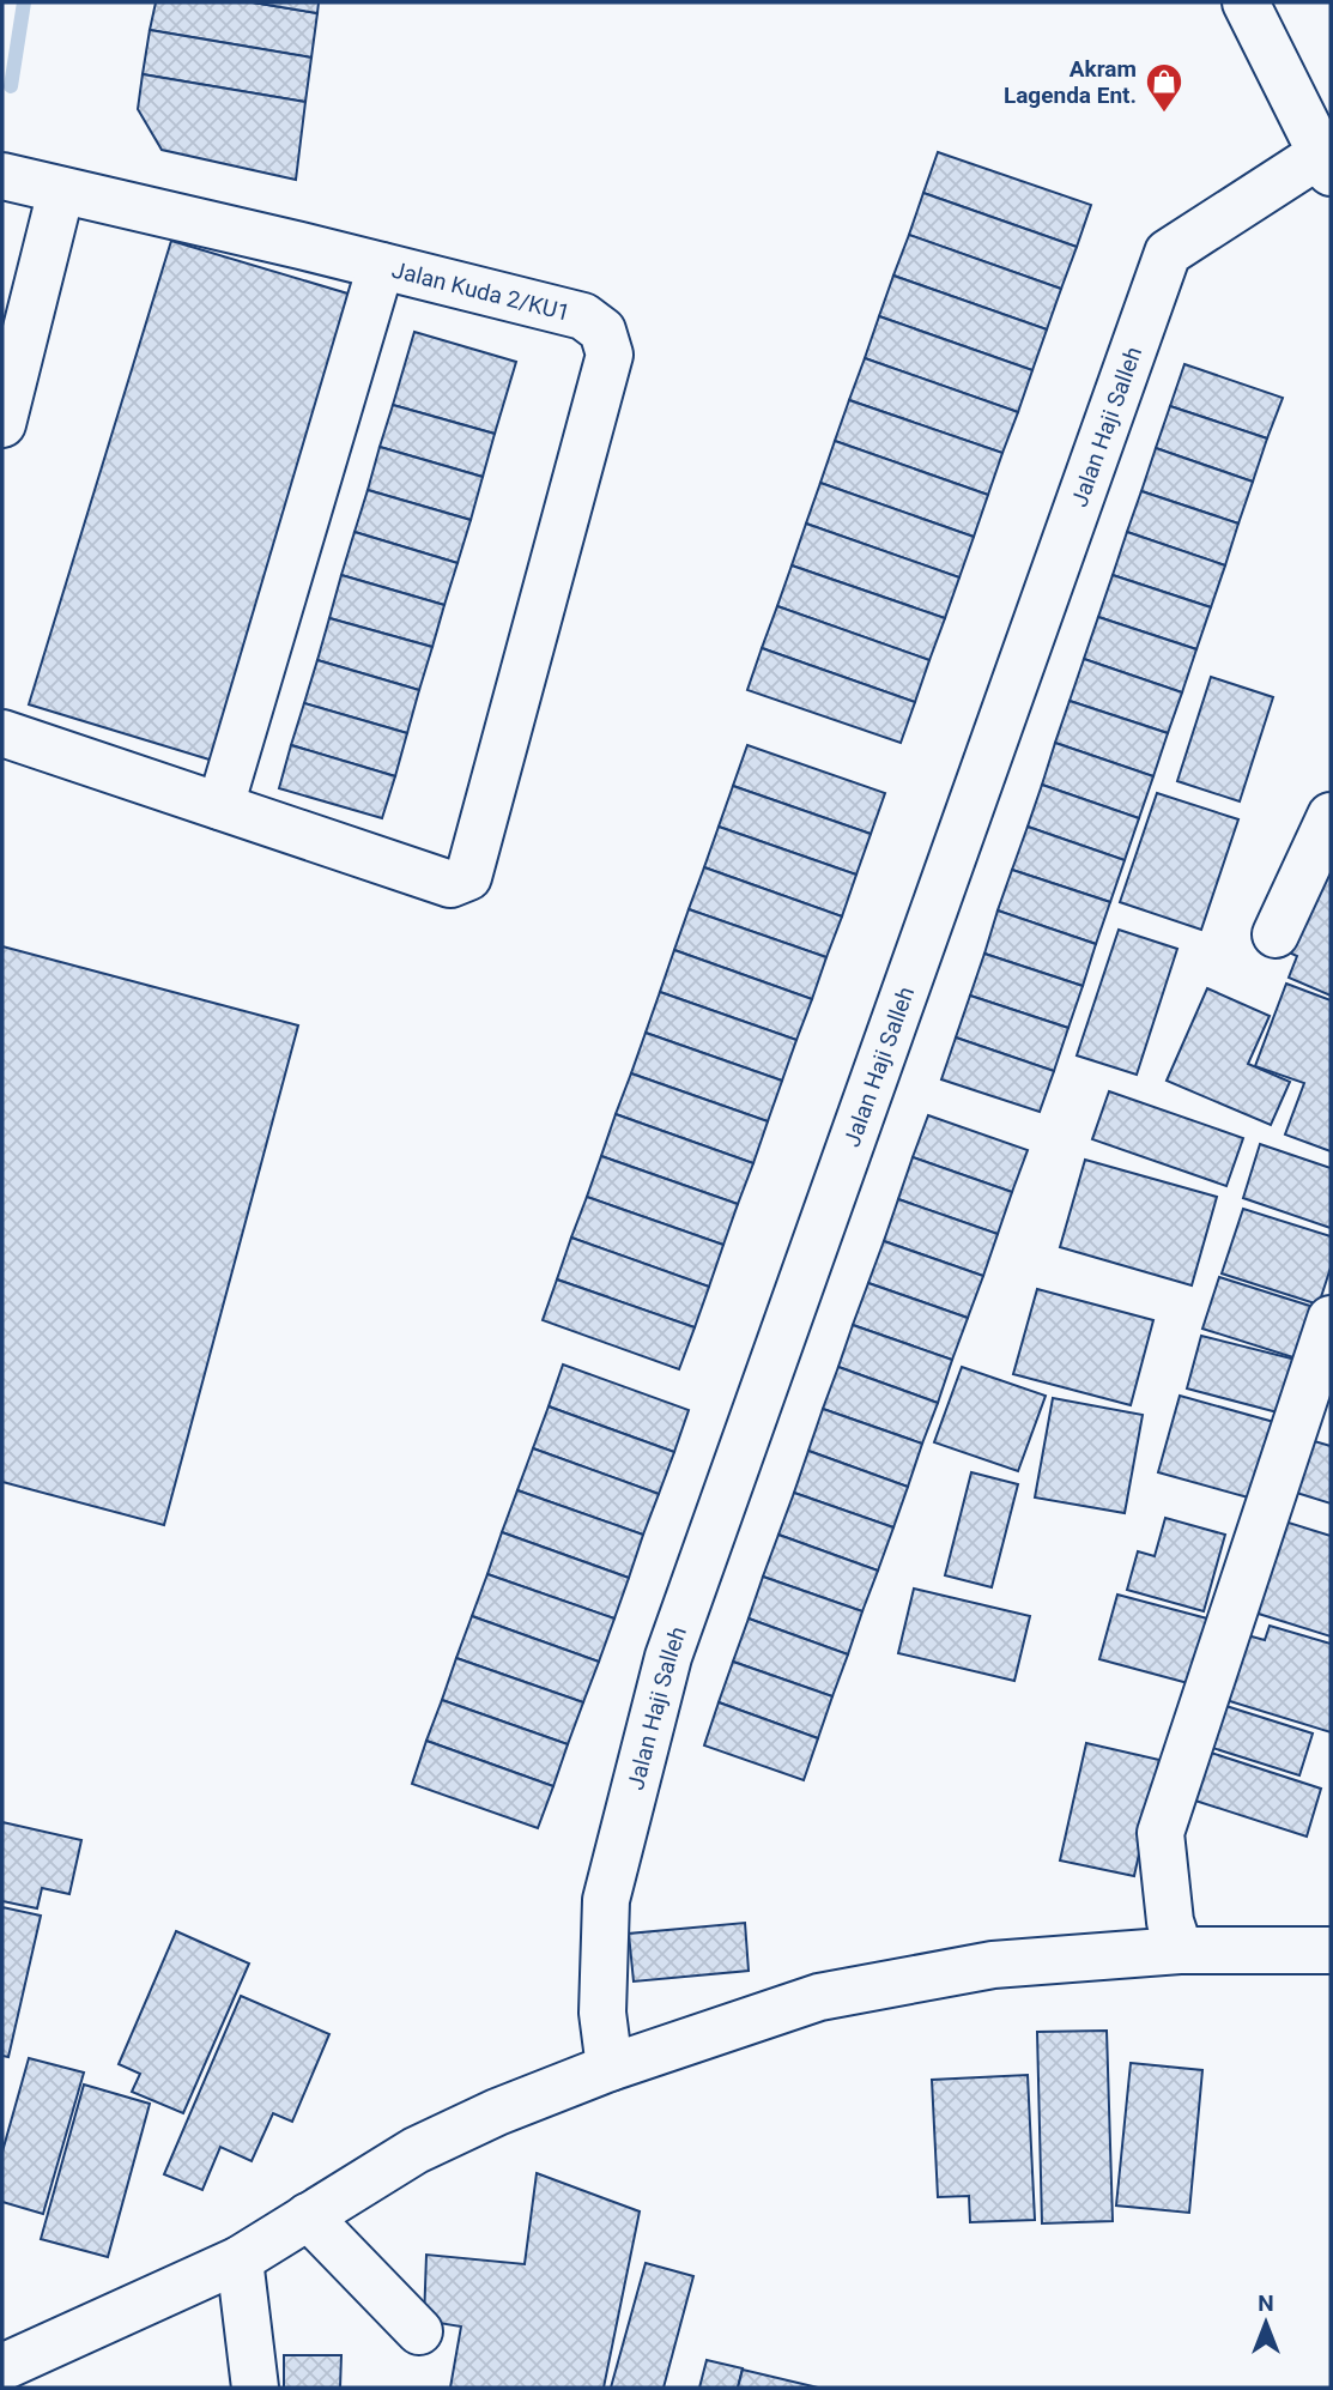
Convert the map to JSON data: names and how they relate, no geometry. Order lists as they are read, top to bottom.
{
  "streets": {
    "street": ["Jalan Kuda 2/KU1", "Jalan Haji Salleh"]
  },
  "places": {
    "shop": ["Akram Lagenda Ent."]
  },
  "north": "top"
}
